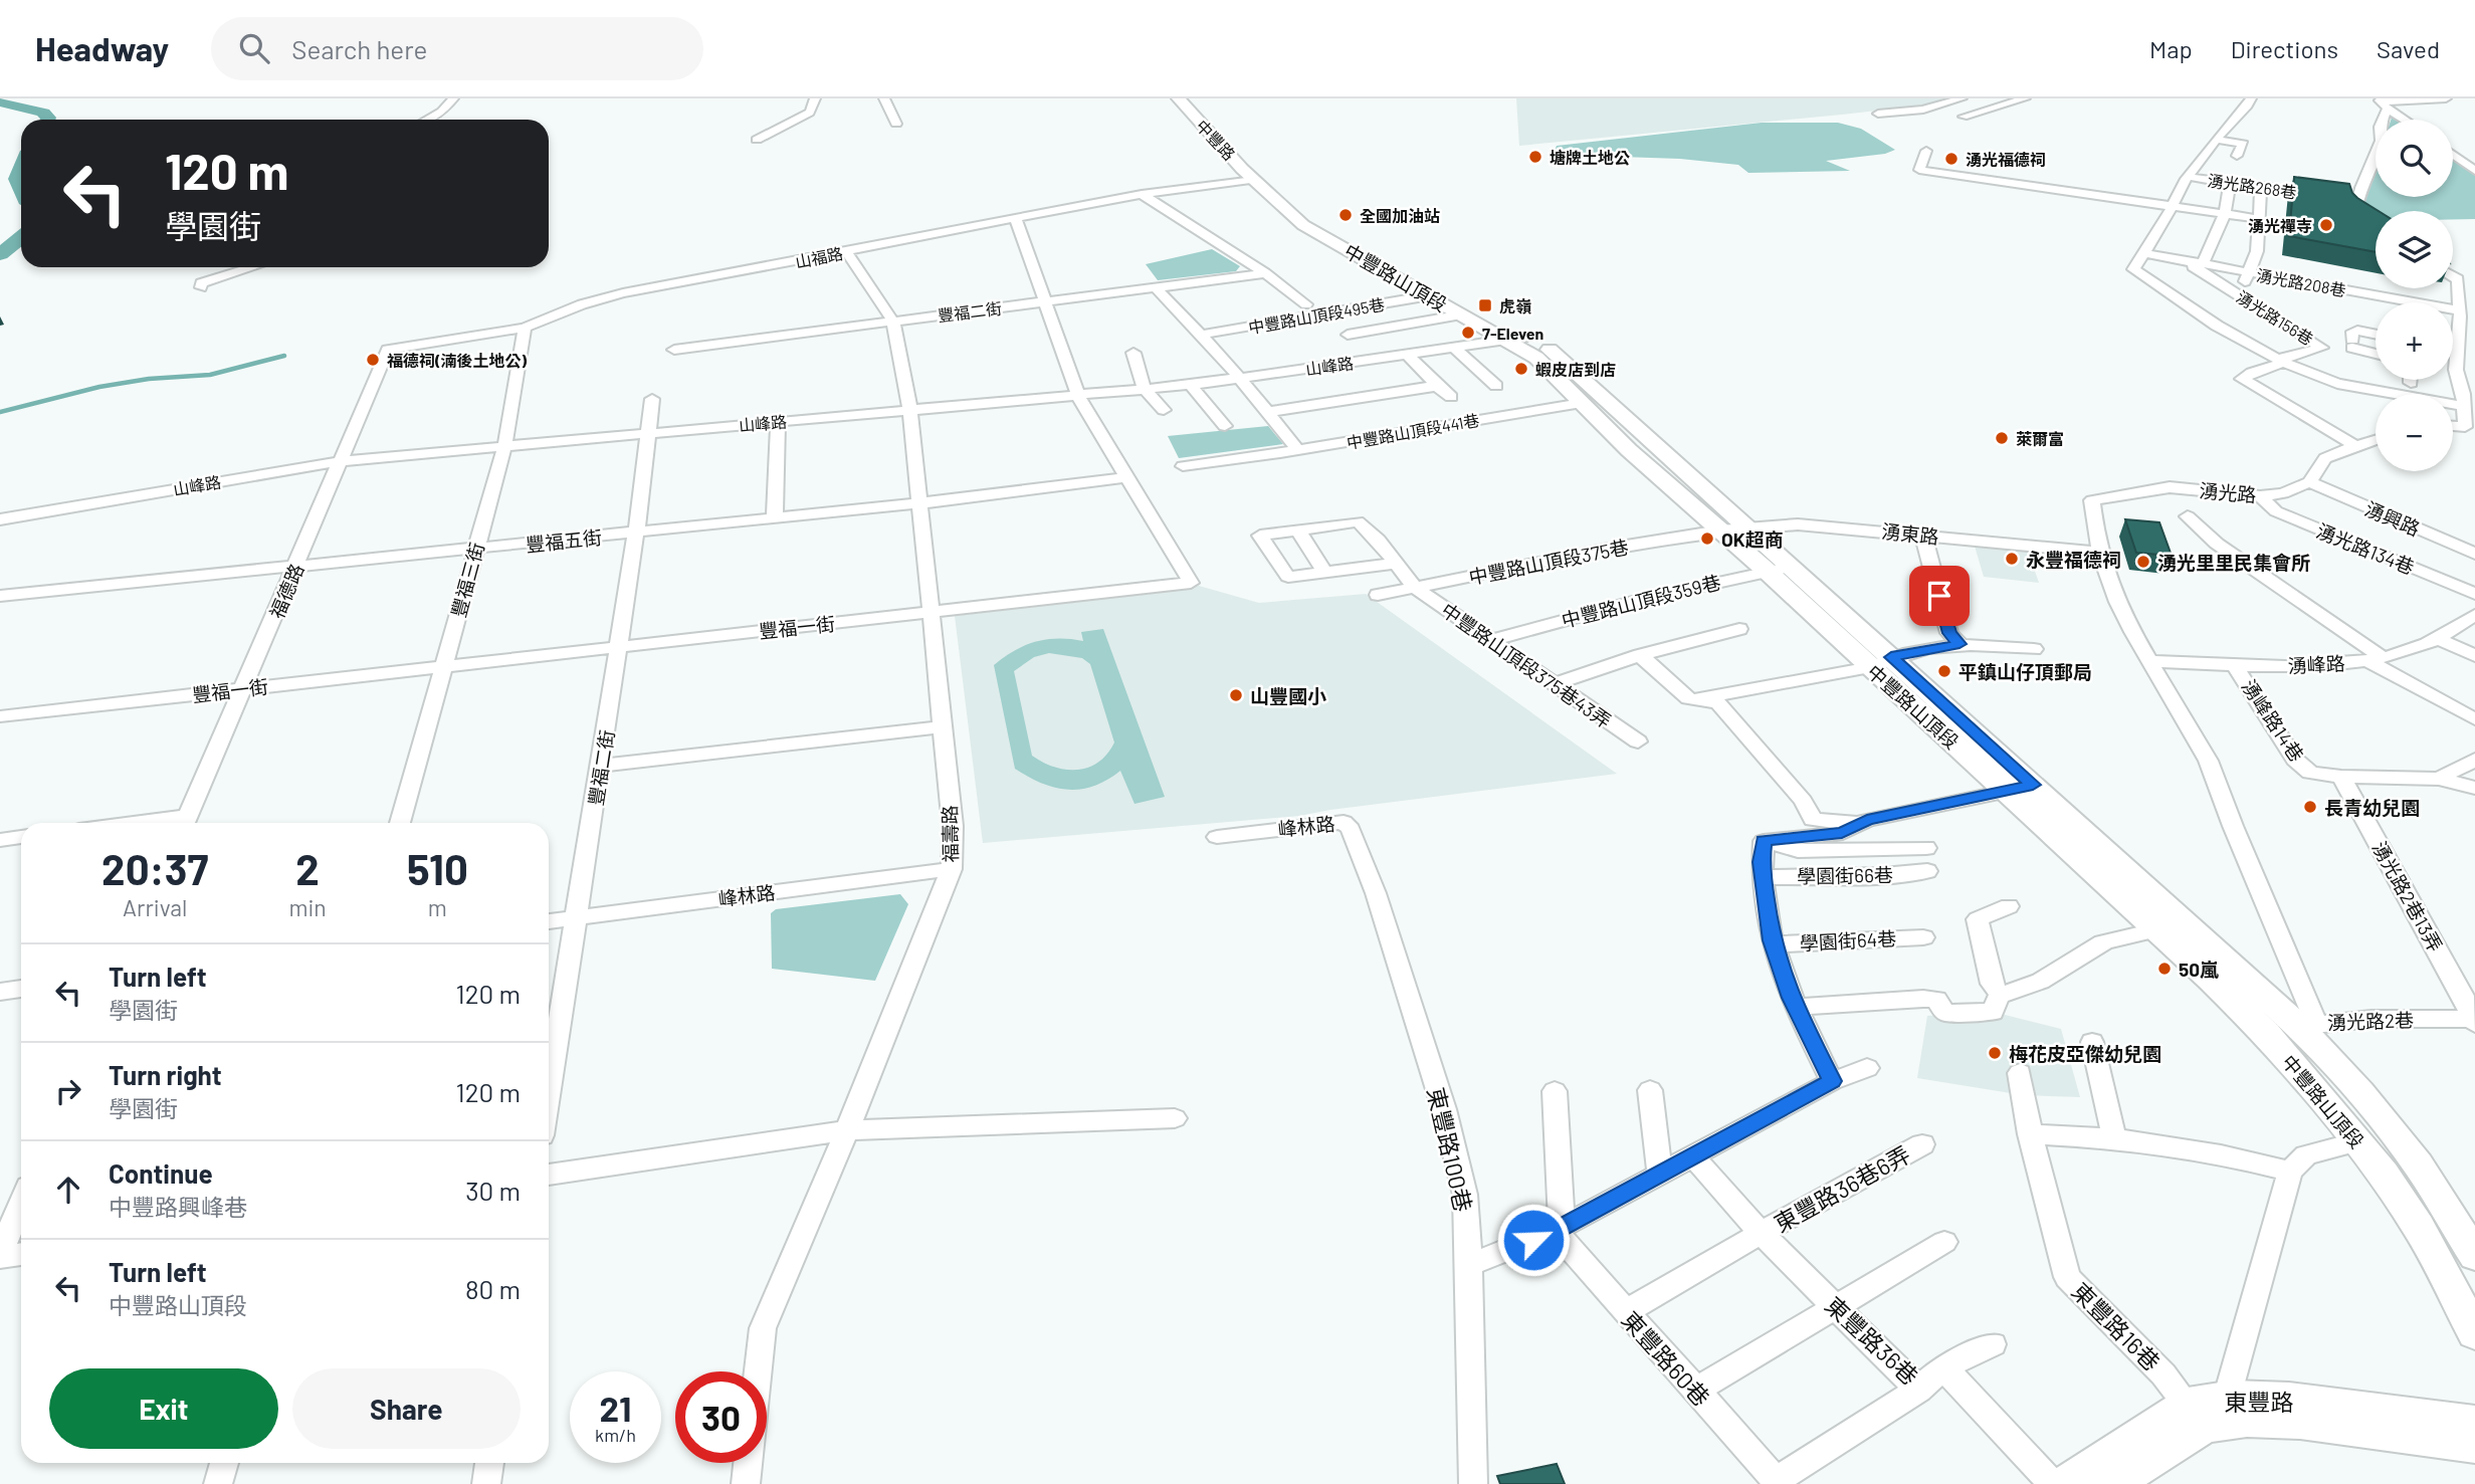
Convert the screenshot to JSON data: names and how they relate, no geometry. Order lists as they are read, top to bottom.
{
  "streets": {
    "main road": ["中豐路", "中豐路山頂段", "東豐路"],
    "street": [
      "湧光路268巷",
      "山福路",
      "湧光路208巷",
      "豐福二街",
      "中豐路山頂段495巷",
      "湧光路156巷",
      "山峰路",
      "中豐路山頂段441巷",
      "湧光路",
      "湧興路",
      "湧東路",
      "豐福五街",
      "湧光路134巷",
      "中豐路山頂段375巷",
      "豐福三街",
      "福德路",
      "中豐路山頂段359巷",
      "豐福一街",
      "湧峰路",
      "中豐路山頂段375巷43弄",
      "湧峰路14巷",
      "峰林路",
      "福壽路",
      "學園街66巷",
      "湧光路2巷13弄",
      "學園街64巷",
      "湧光路2巷",
      "東豐路100巷",
      "東豐路36巷6弄",
      "東豐路16巷",
      "東豐路36巷",
      "東豐路60巷"
    ]
  },
  "crossings": [
    ["中豐路", "山福路"],
    ["中豐路", "中豐路山頂段"],
    ["山福路", "中豐路山頂段"],
    ["山福路", "豐福三街"],
    ["山福路", "福德路"],
    ["山福路", "豐福一街"],
    ["山福路", "福壽路"],
    ["中豐路山頂段", "中豐路山頂段495巷"],
    ["中豐路山頂段", "山峰路"],
    ["中豐路山頂段", "中豐路山頂段441巷"],
    ["中豐路山頂段", "湧光路"],
    ["中豐路山頂段", "湧東路"],
    ["中豐路山頂段", "中豐路山頂段375巷"],
    ["中豐路山頂段", "中豐路山頂段359巷"],
    ["中豐路山頂段", "湧光路2巷"],
    ["湧光路208巷", "湧光路156巷"],
    ["豐福二街", "山峰路"],
    ["豐福二街", "豐福五街"],
    ["豐福二街", "豐福一街"],
    ["豐福二街", "峰林路"],
    ["豐福二街", "福壽路"],
    ["山峰路", "豐福三街"],
    ["山峰路", "福德路"],
    ["山峰路", "豐福一街"],
    ["山峰路", "福壽路"],
    ["湧光路", "湧興路"],
    ["湧光路", "湧東路"],
    ["湧光路", "湧光路134巷"],
    ["湧光路", "湧峰路"],
    ["湧光路", "湧光路2巷"],
    ["湧東路", "中豐路山頂段375巷"],
    ["豐福五街", "豐福三街"],
    ["豐福五街", "福德路"],
    ["豐福五街", "豐福一街"],
    ["豐福五街", "福壽路"],
    ["中豐路山頂段375巷", "中豐路山頂段375巷43弄"],
    ["豐福三街", "豐福一街"],
    ["福德路", "豐福一街"],
    ["中豐路山頂段359巷", "中豐路山頂段375巷43弄"],
    ["豐福一街", "福壽路"],
    ["湧峰路", "湧峰路14巷"],
    ["湧峰路14巷", "湧光路2巷13弄"],
    ["峰林路", "福壽路"],
    ["峰林路", "東豐路100巷"],
    ["湧光路2巷13弄", "湧光路2巷"],
    ["東豐路36巷6弄", "東豐路36巷"],
    ["東豐路36巷6弄", "東豐路60巷"],
    ["東豐路16巷", "東豐路"]
  ],
  "places": {
    "other": [
      "塘牌土地公",
      "湧光福德祠",
      "全國加油站",
      "湧光禪寺",
      "7-Eleven",
      "福德祠(湳後土地公)",
      "蝦皮店到店",
      "萊爾富",
      "OK超商",
      "永豐福德祠",
      "湧光里里民集會所",
      "平鎮山仔頂郵局",
      "山豐國小",
      "長青幼兒園",
      "50嵐",
      "梅花皮亞傑幼兒園"
    ],
    "transit": ["虎嶺"]
  },
  "page": {
    "header": "Headway",
    "search": "Search here",
    "nav": ["Map", "Directions", "Saved"],
    "map_buttons": ["+", "−"],
    "turn": ["120 m", "學園街"],
    "eta": [
      "20:37",
      "Arrival",
      "2",
      "min",
      "510",
      "m"
    ],
    "list": [
      {
        "name": "Turn left",
        "note": "學園街",
        "value": "120 m"
      },
      {
        "name": "Turn right",
        "note": "學園街",
        "value": "120 m"
      },
      {
        "name": "Continue",
        "note": "中豐路興峰巷",
        "value": "30 m"
      },
      {
        "name": "Turn left",
        "note": "中豐路山頂段",
        "value": "80 m"
      }
    ],
    "buttons": ["Exit", "Share"],
    "speed": "21 km/h",
    "limit": "30"
  }
}
